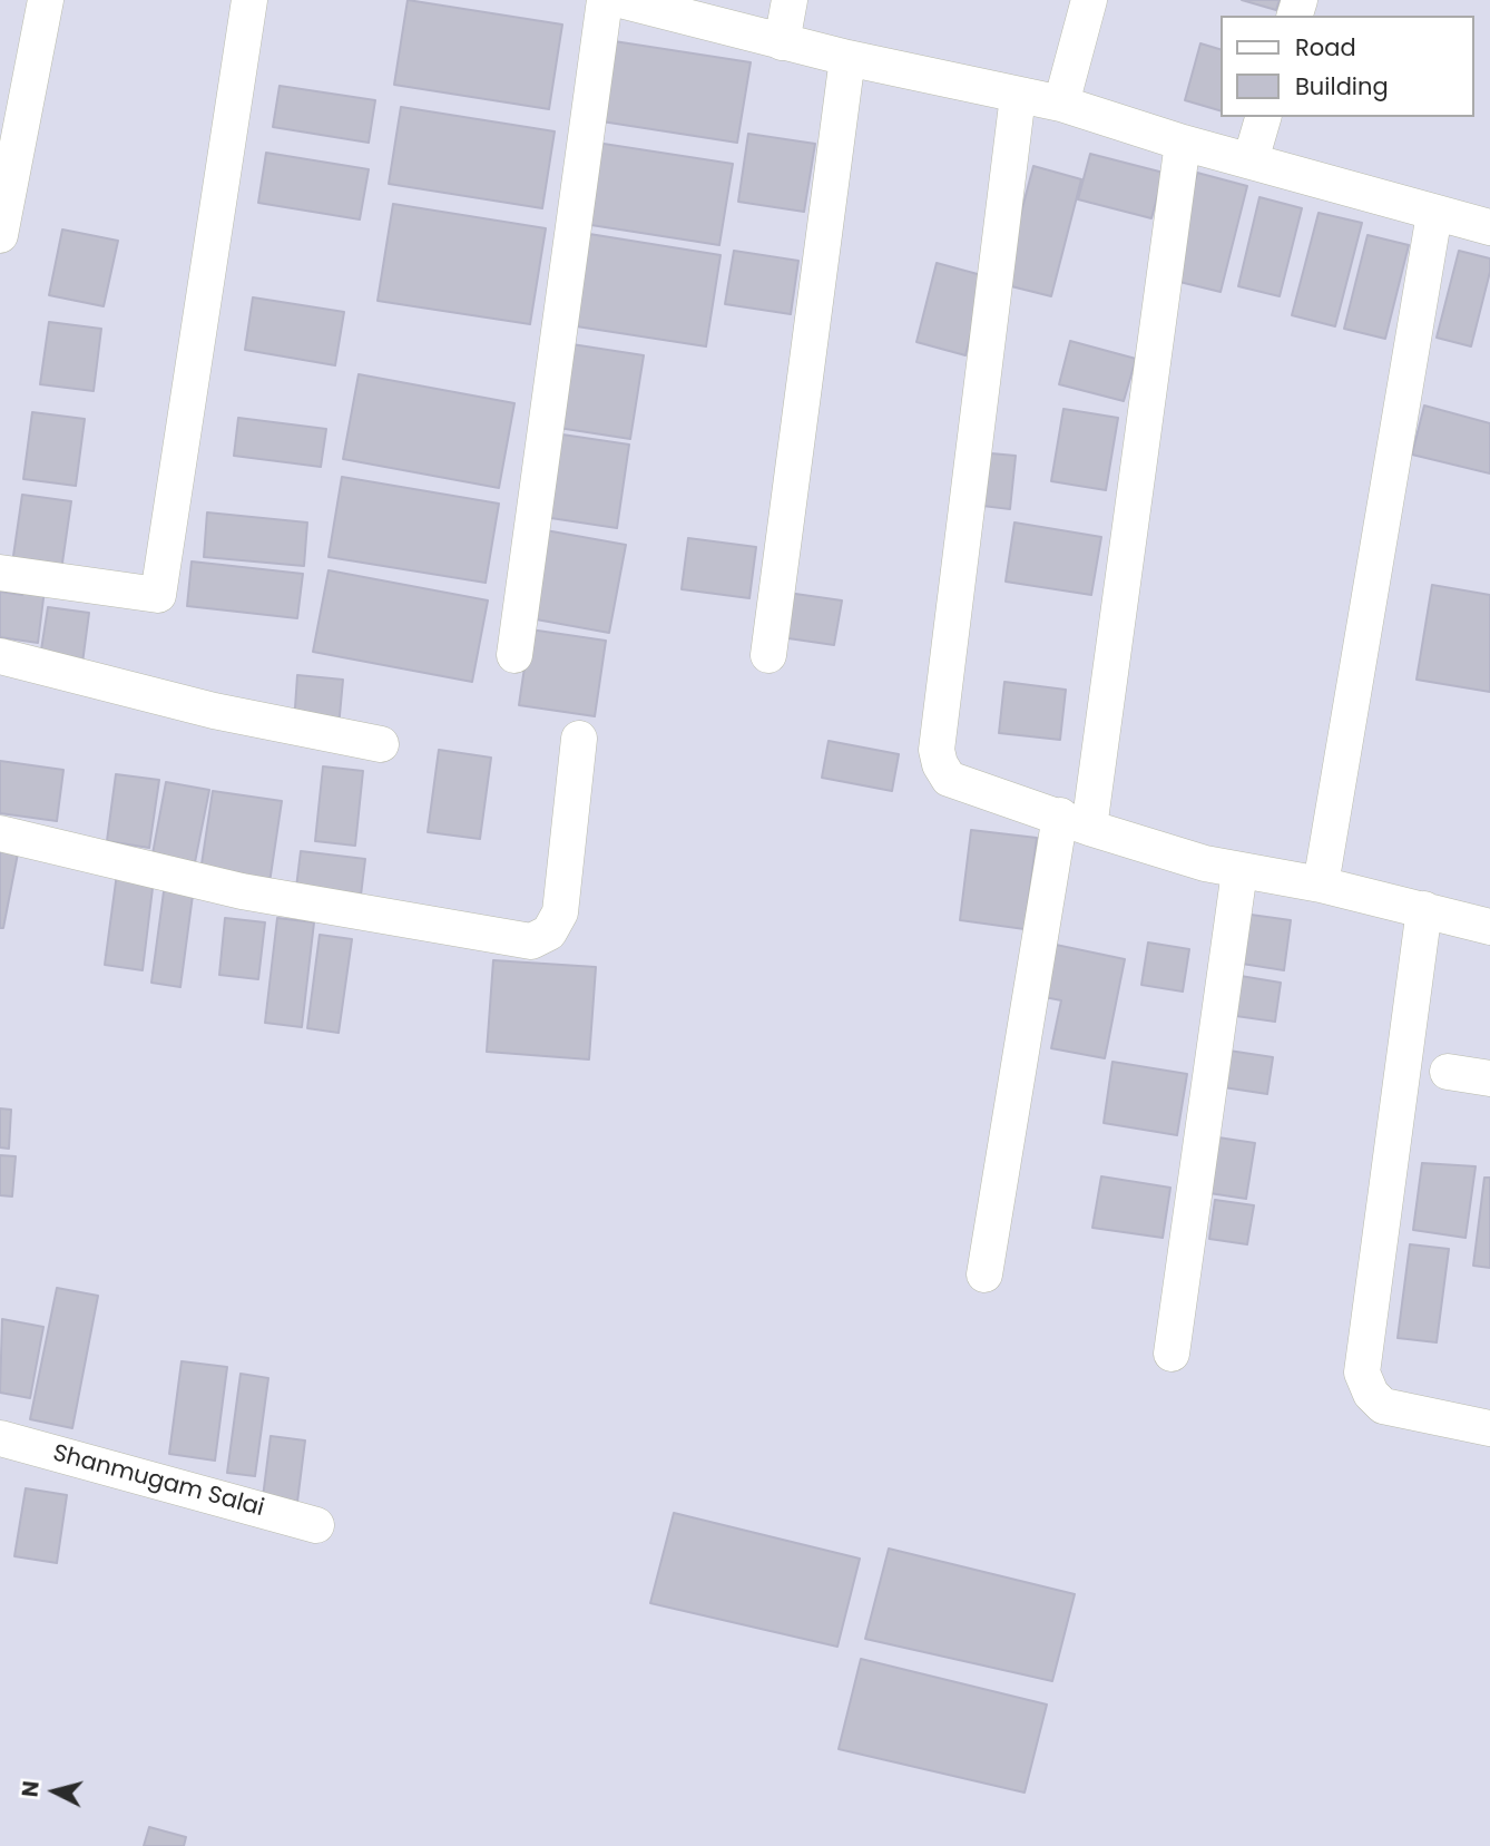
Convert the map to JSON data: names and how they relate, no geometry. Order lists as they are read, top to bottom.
{
  "streets": {
    "street": ["Shanmugam Salai"]
  },
  "legend": ["Road", "Building"],
  "north": "left"
}
